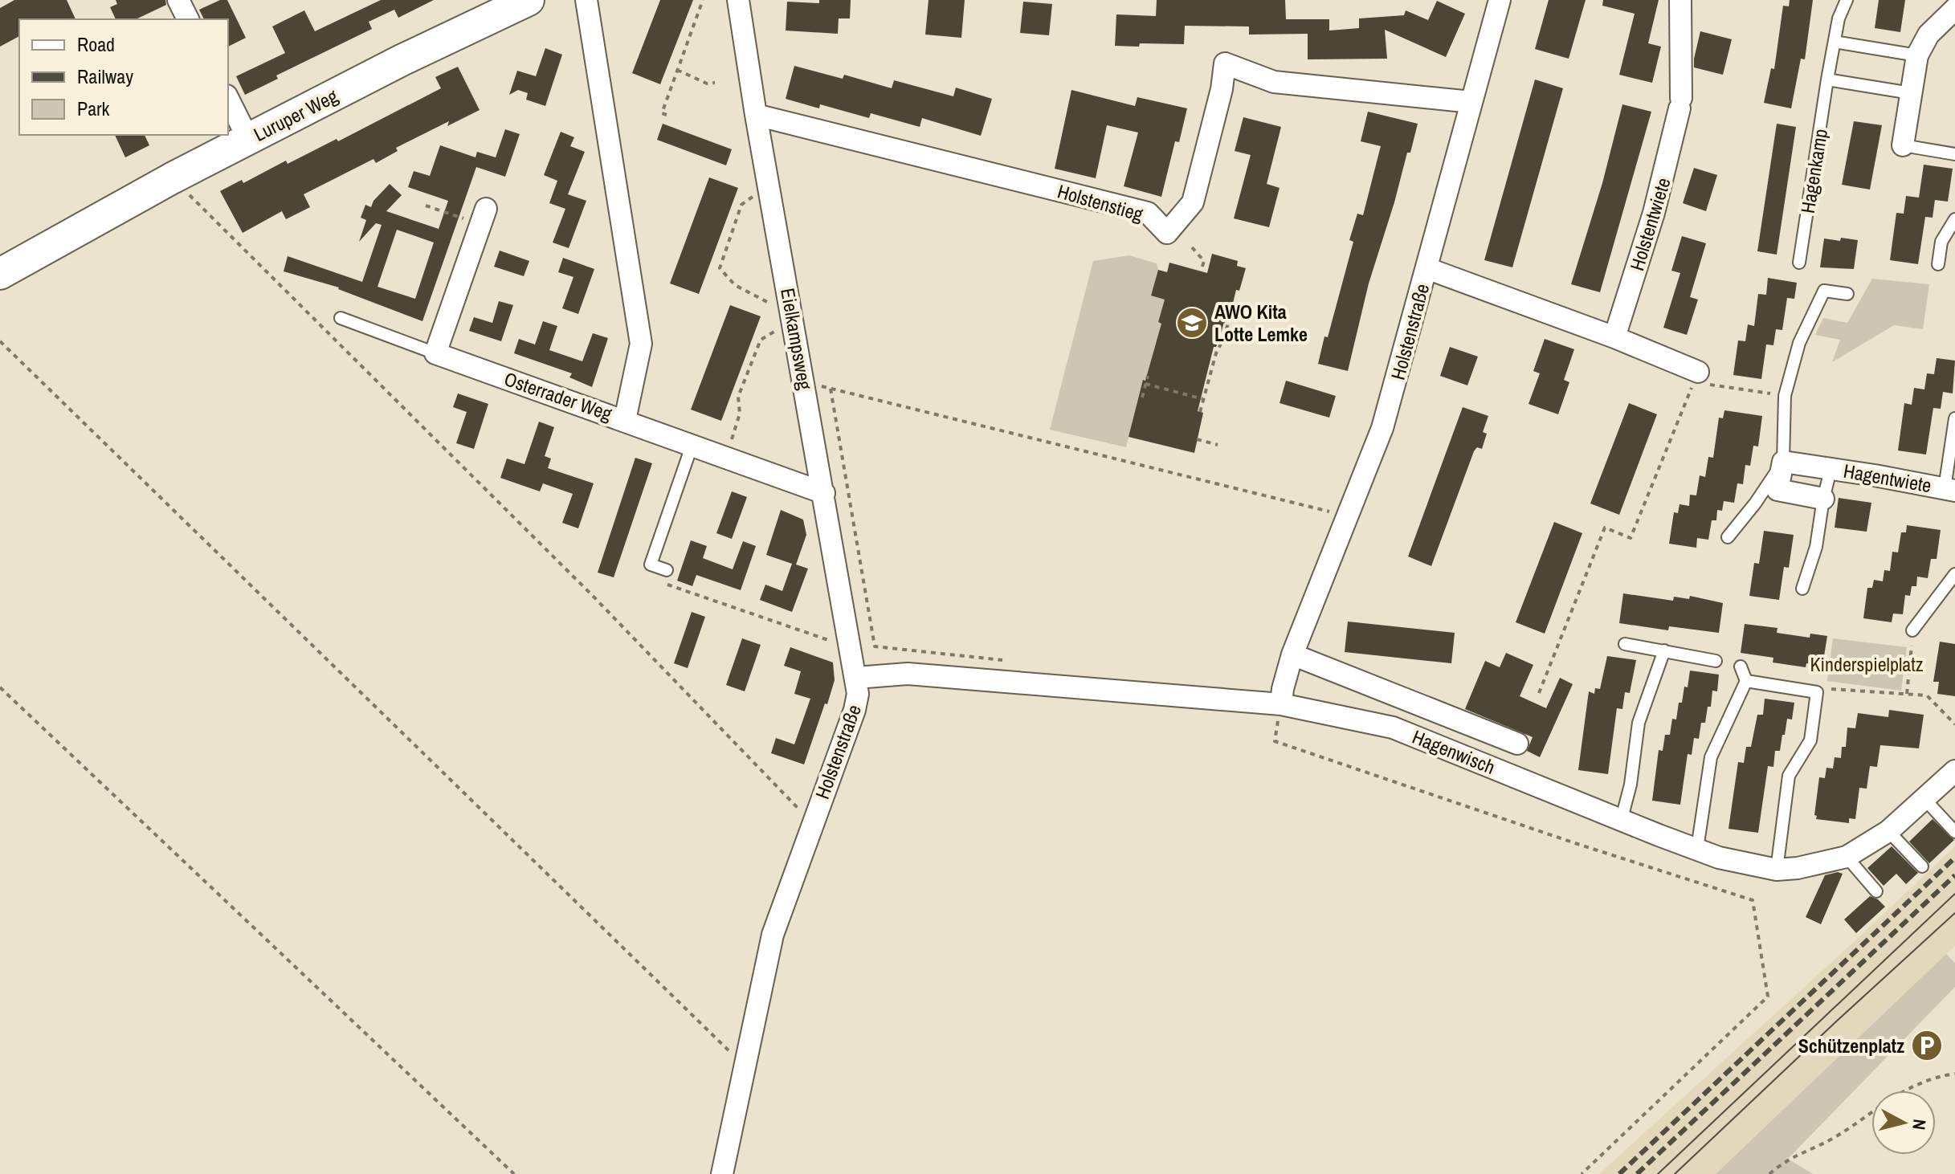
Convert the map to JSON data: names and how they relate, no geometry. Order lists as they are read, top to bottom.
{
  "streets": {
    "street": [
      "Luruper Weg",
      "Holstenstieg",
      "Holstentwiete",
      "Holstenstraße",
      "Eielkampsweg",
      "Osterrader Weg",
      "Hagentwiete",
      "Hagenwisch"
    ],
    "lane": ["Hagenkamp"]
  },
  "crossings": [
    ["Holstenstieg", "Holstenstraße"],
    ["Holstenstieg", "Eielkampsweg"],
    ["Holstenstraße", "Eielkampsweg"],
    ["Holstenstraße", "Hagenwisch"],
    ["Eielkampsweg", "Osterrader Weg"]
  ],
  "parks": ["Kinderspielplatz"],
  "places": {
    "school or university": ["AWO Kita Lotte Lemke"],
    "parking": ["Schützenplatz"]
  },
  "legend": ["Road", "Railway", "Park"],
  "north": "right"
}
